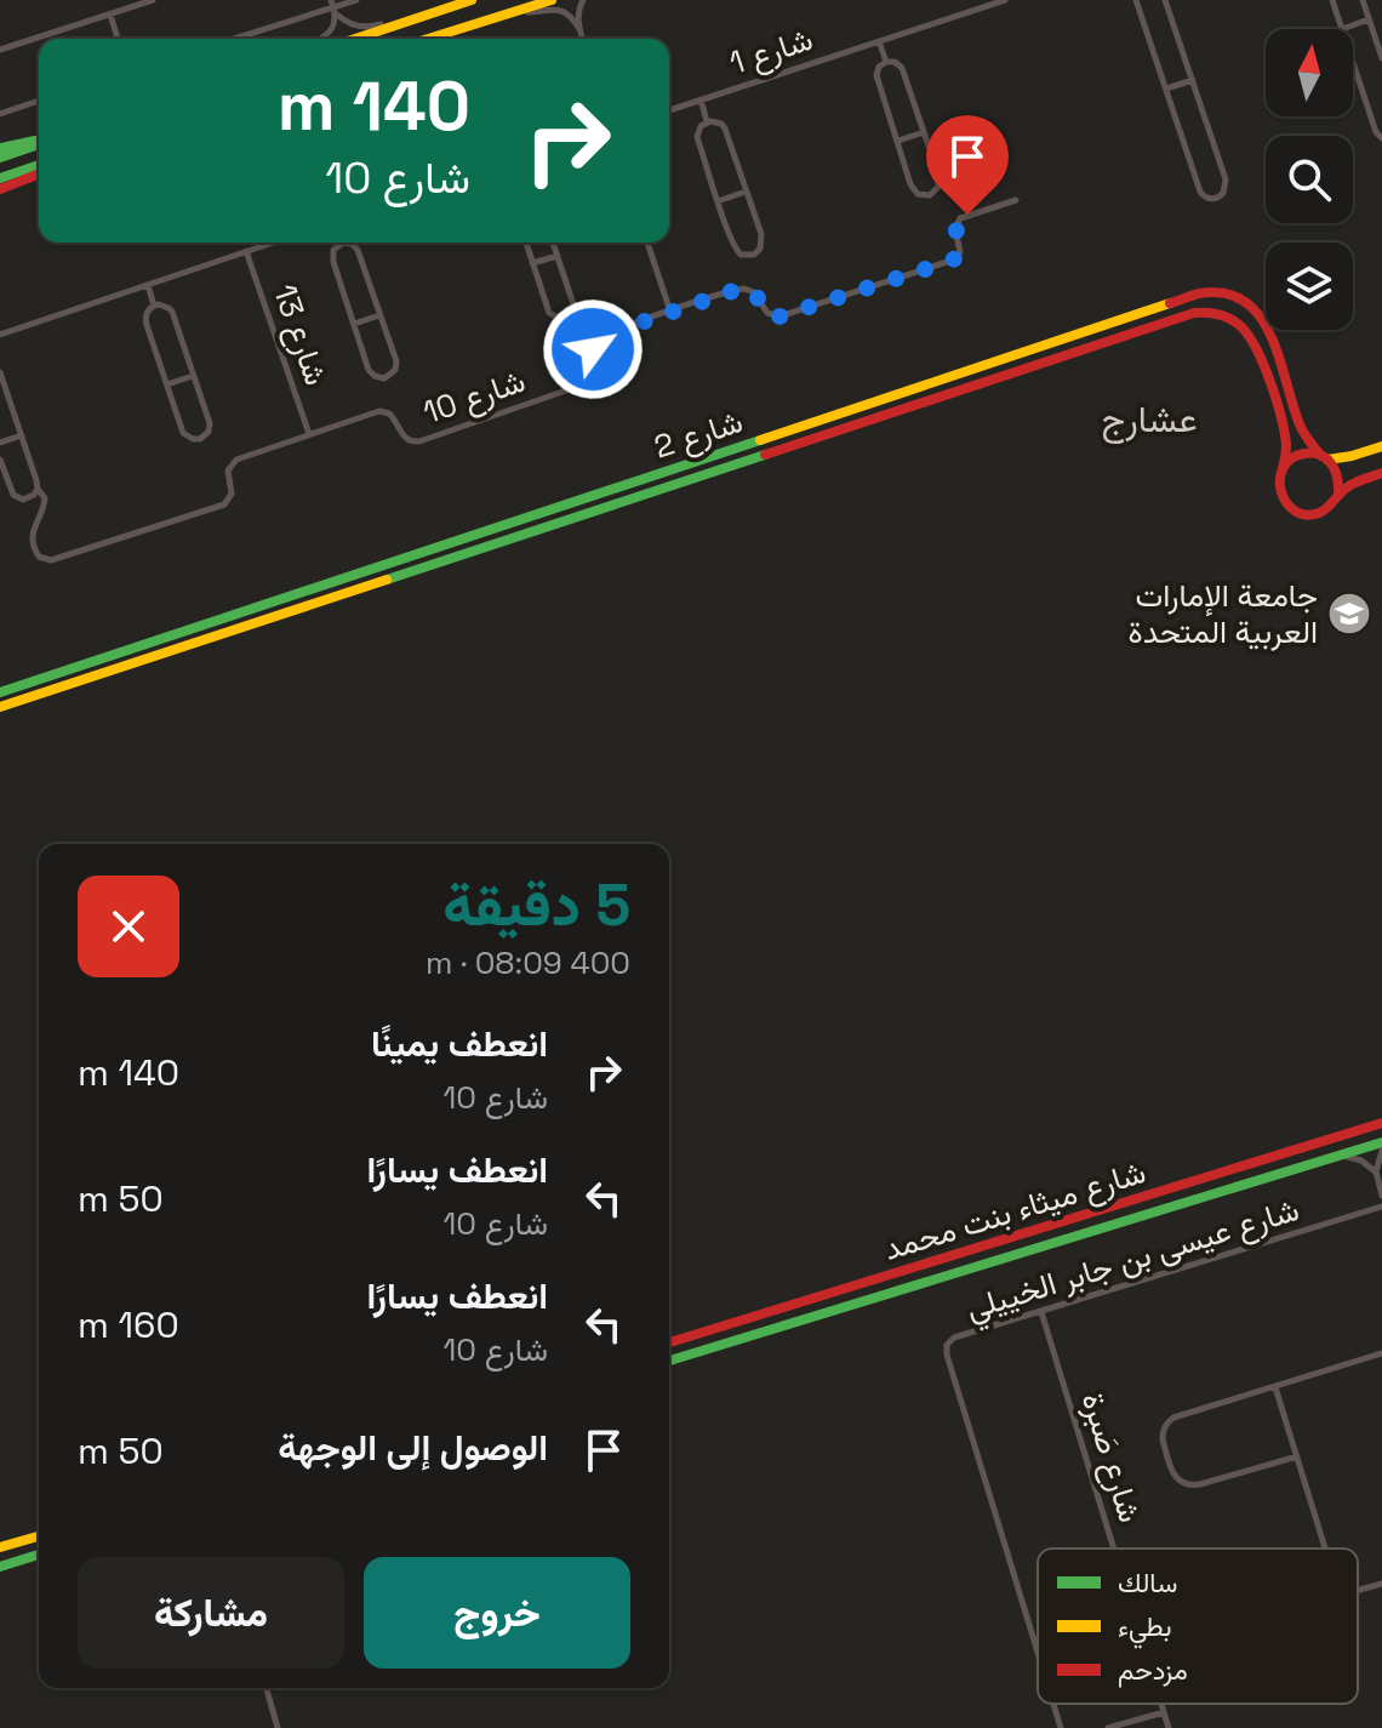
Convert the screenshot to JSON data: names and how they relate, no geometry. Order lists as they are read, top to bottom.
{
  "streets": {
    "main road": ["شارع 2", "شارع ميثاء بنت محمد"],
    "street": [
      "شارع 1",
      "شارع 13",
      "شارع 10",
      "شارع عيسى بن جابر الخييلي",
      "شارع صَبرة"
    ]
  },
  "crossings": [
    ["شارع 13", "شارع 10"],
    ["شارع عيسى بن جابر الخييلي", "شارع صَبرة"]
  ],
  "districts": ["عشارج"],
  "places": {
    "school or university": ["جامعة الإمارات العربية المتحدة"]
  },
  "legend": ["سالك", "بطيء", "مزدحم"],
  "north": "top",
  "page": {
    "turn": ["140 m", "شارع 10"],
    "heading": ["5 دقيقة", "400 m · 08:09"],
    "list": [
      {
        "name": "انعطف يمينًا",
        "note": "شارع 10",
        "value": "140 m"
      },
      {
        "name": "انعطف يسارًا",
        "note": "شارع 10",
        "value": "50 m"
      },
      {
        "name": "انعطف يسارًا",
        "note": "شارع 10",
        "value": "160 m"
      },
      {
        "name": "الوصول إلى الوجهة",
        "value": "50 m"
      }
    ],
    "buttons": ["خروج", "مشاركة"]
  }
}
